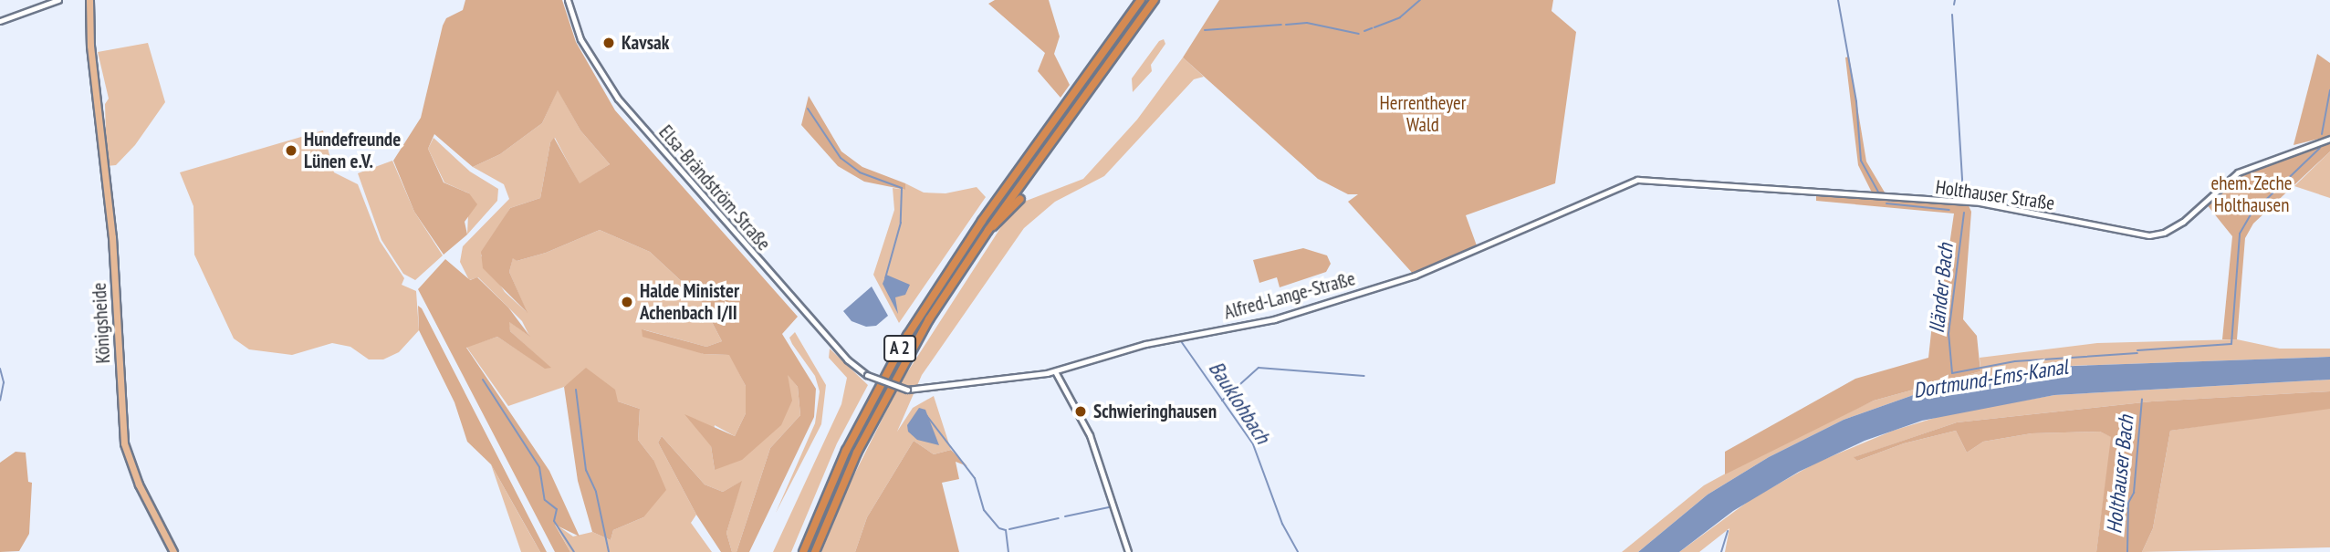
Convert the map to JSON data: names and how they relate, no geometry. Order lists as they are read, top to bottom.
{
  "streets": {
    "highway": ["A 2"],
    "main road": ["Königsheide"],
    "street": ["Elsa-Brändström-Straße", "Holthauser Straße", "Alfred-Lange-Straße"]
  },
  "crossings": [
    ["Elsa-Brändström-Straße", "Alfred-Lange-Straße"],
    ["Holthauser Straße", "Alfred-Lange-Straße"]
  ],
  "water": [
    "Iländer Bach",
    "Dortmund-Ems-Kanal",
    "Bauklohbach",
    "Holthauser Bach"
  ],
  "parks": ["Herrentheyer Wald", "ehem. Zeche Holthausen"],
  "places": [
    "Kavsak",
    "Hundefreunde Lünen e.V.",
    "Halde Minister Achenbach I/II",
    "Schwieringhausen"
  ]
}
